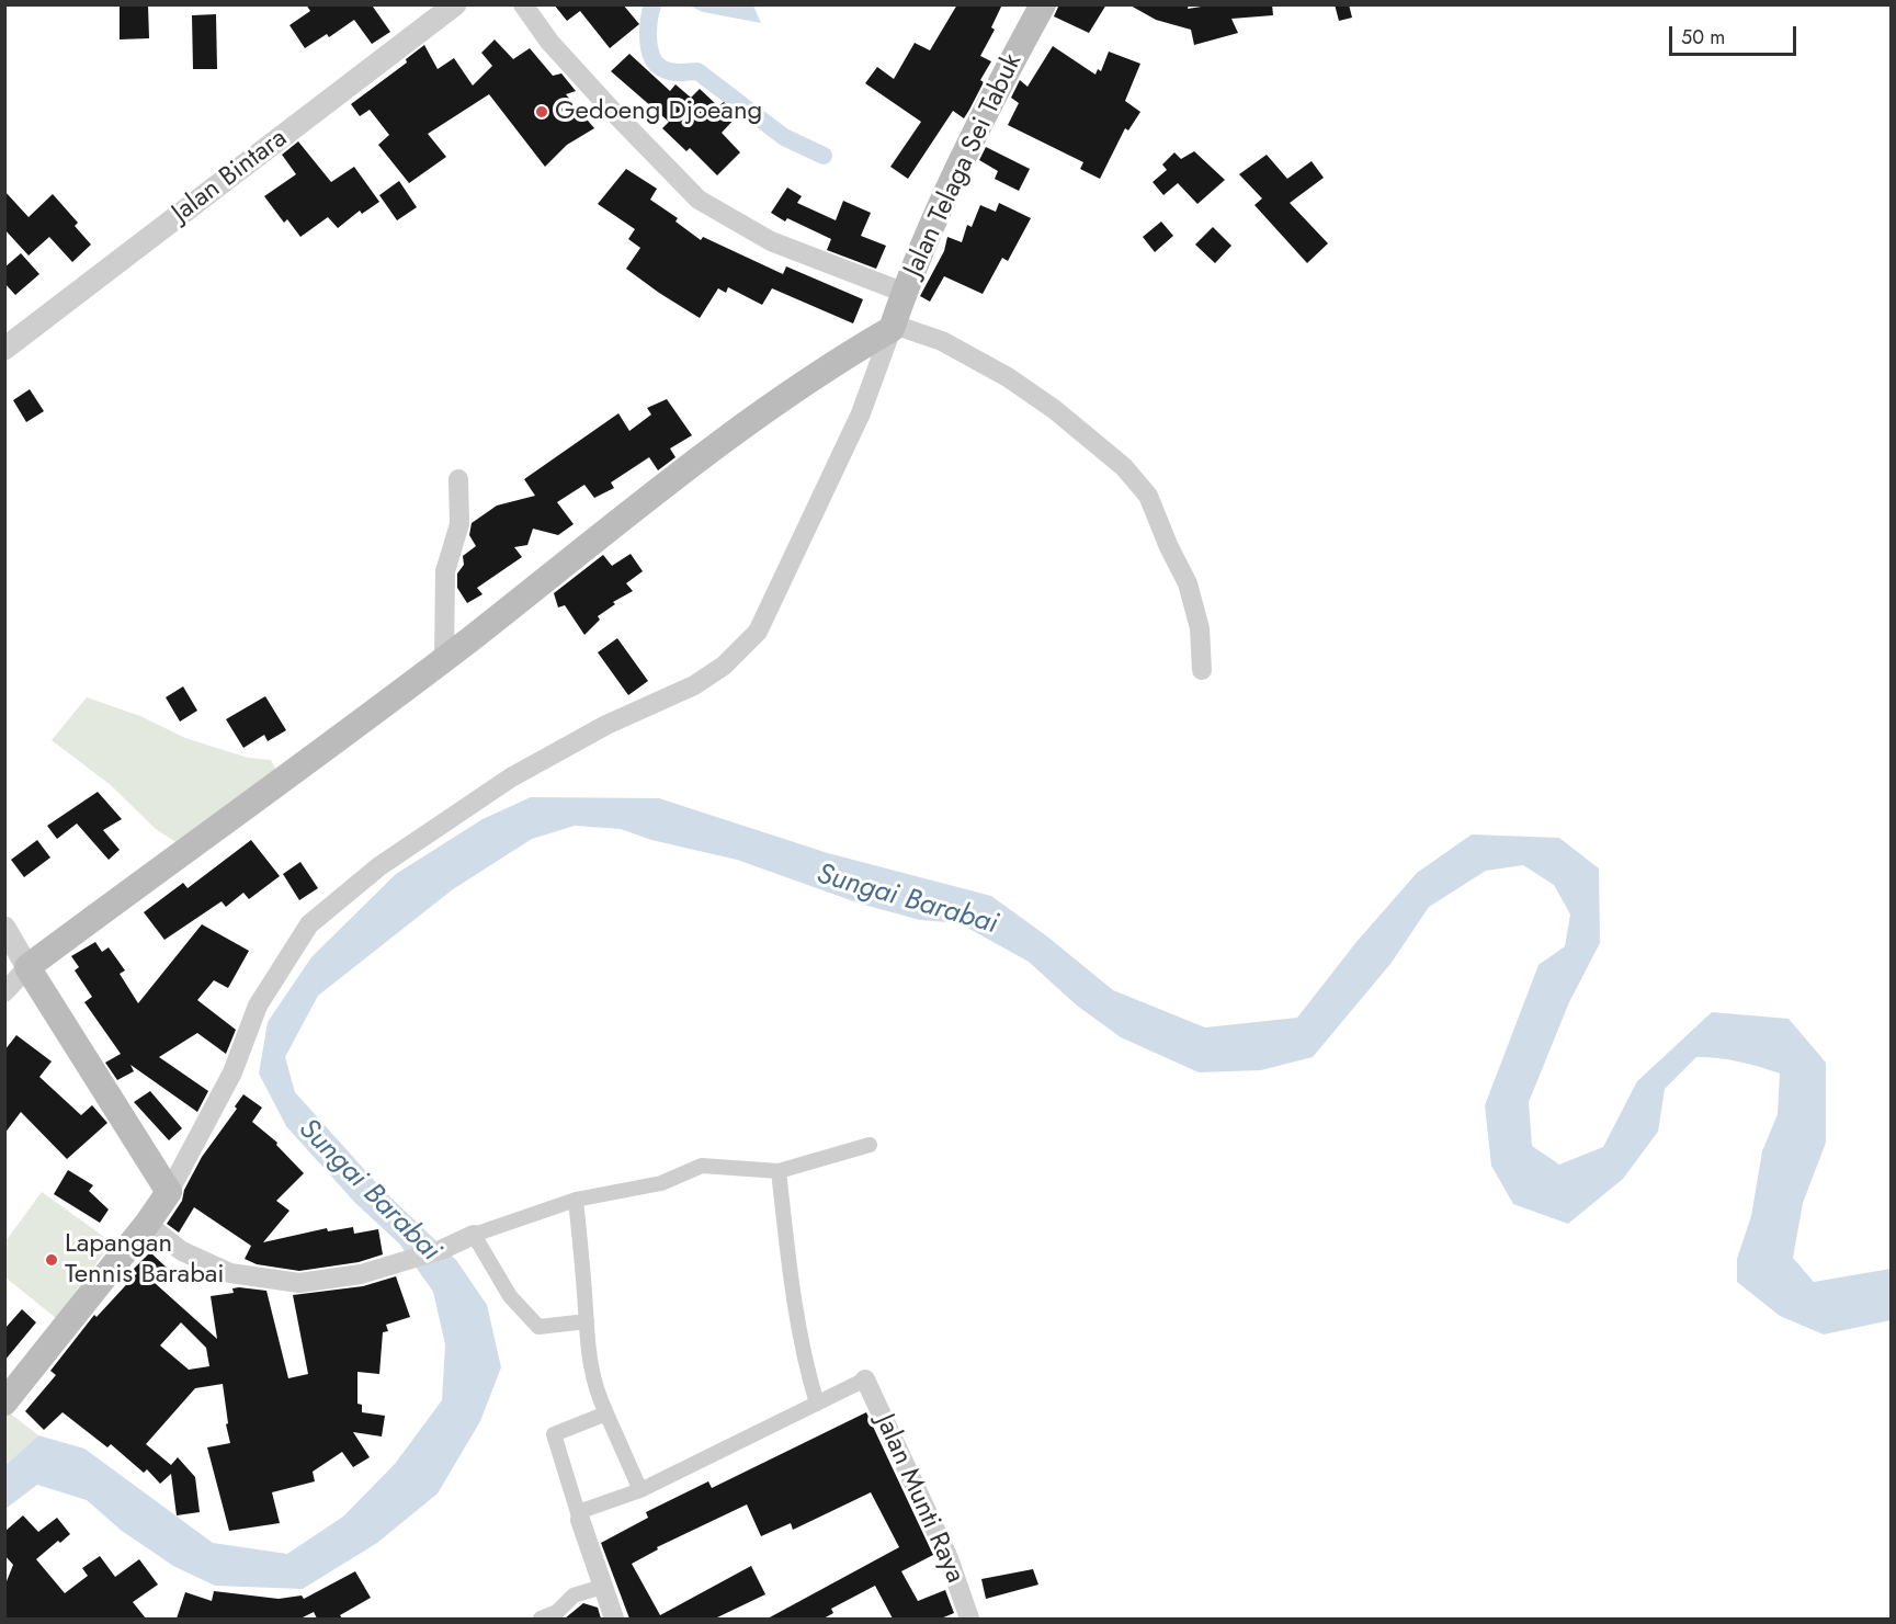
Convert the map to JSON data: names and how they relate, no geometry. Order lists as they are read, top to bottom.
{
  "streets": {
    "main road": ["Jalan Telaga Sei Tabuk"],
    "street": ["Jalan Bintara", "Jalan Munti Raya"]
  },
  "water": ["Sungai Barabai"],
  "places": ["Gedoeng Djoeang", "Lapangan Tennis Barabai"],
  "scale_bar": "50 m"
}
